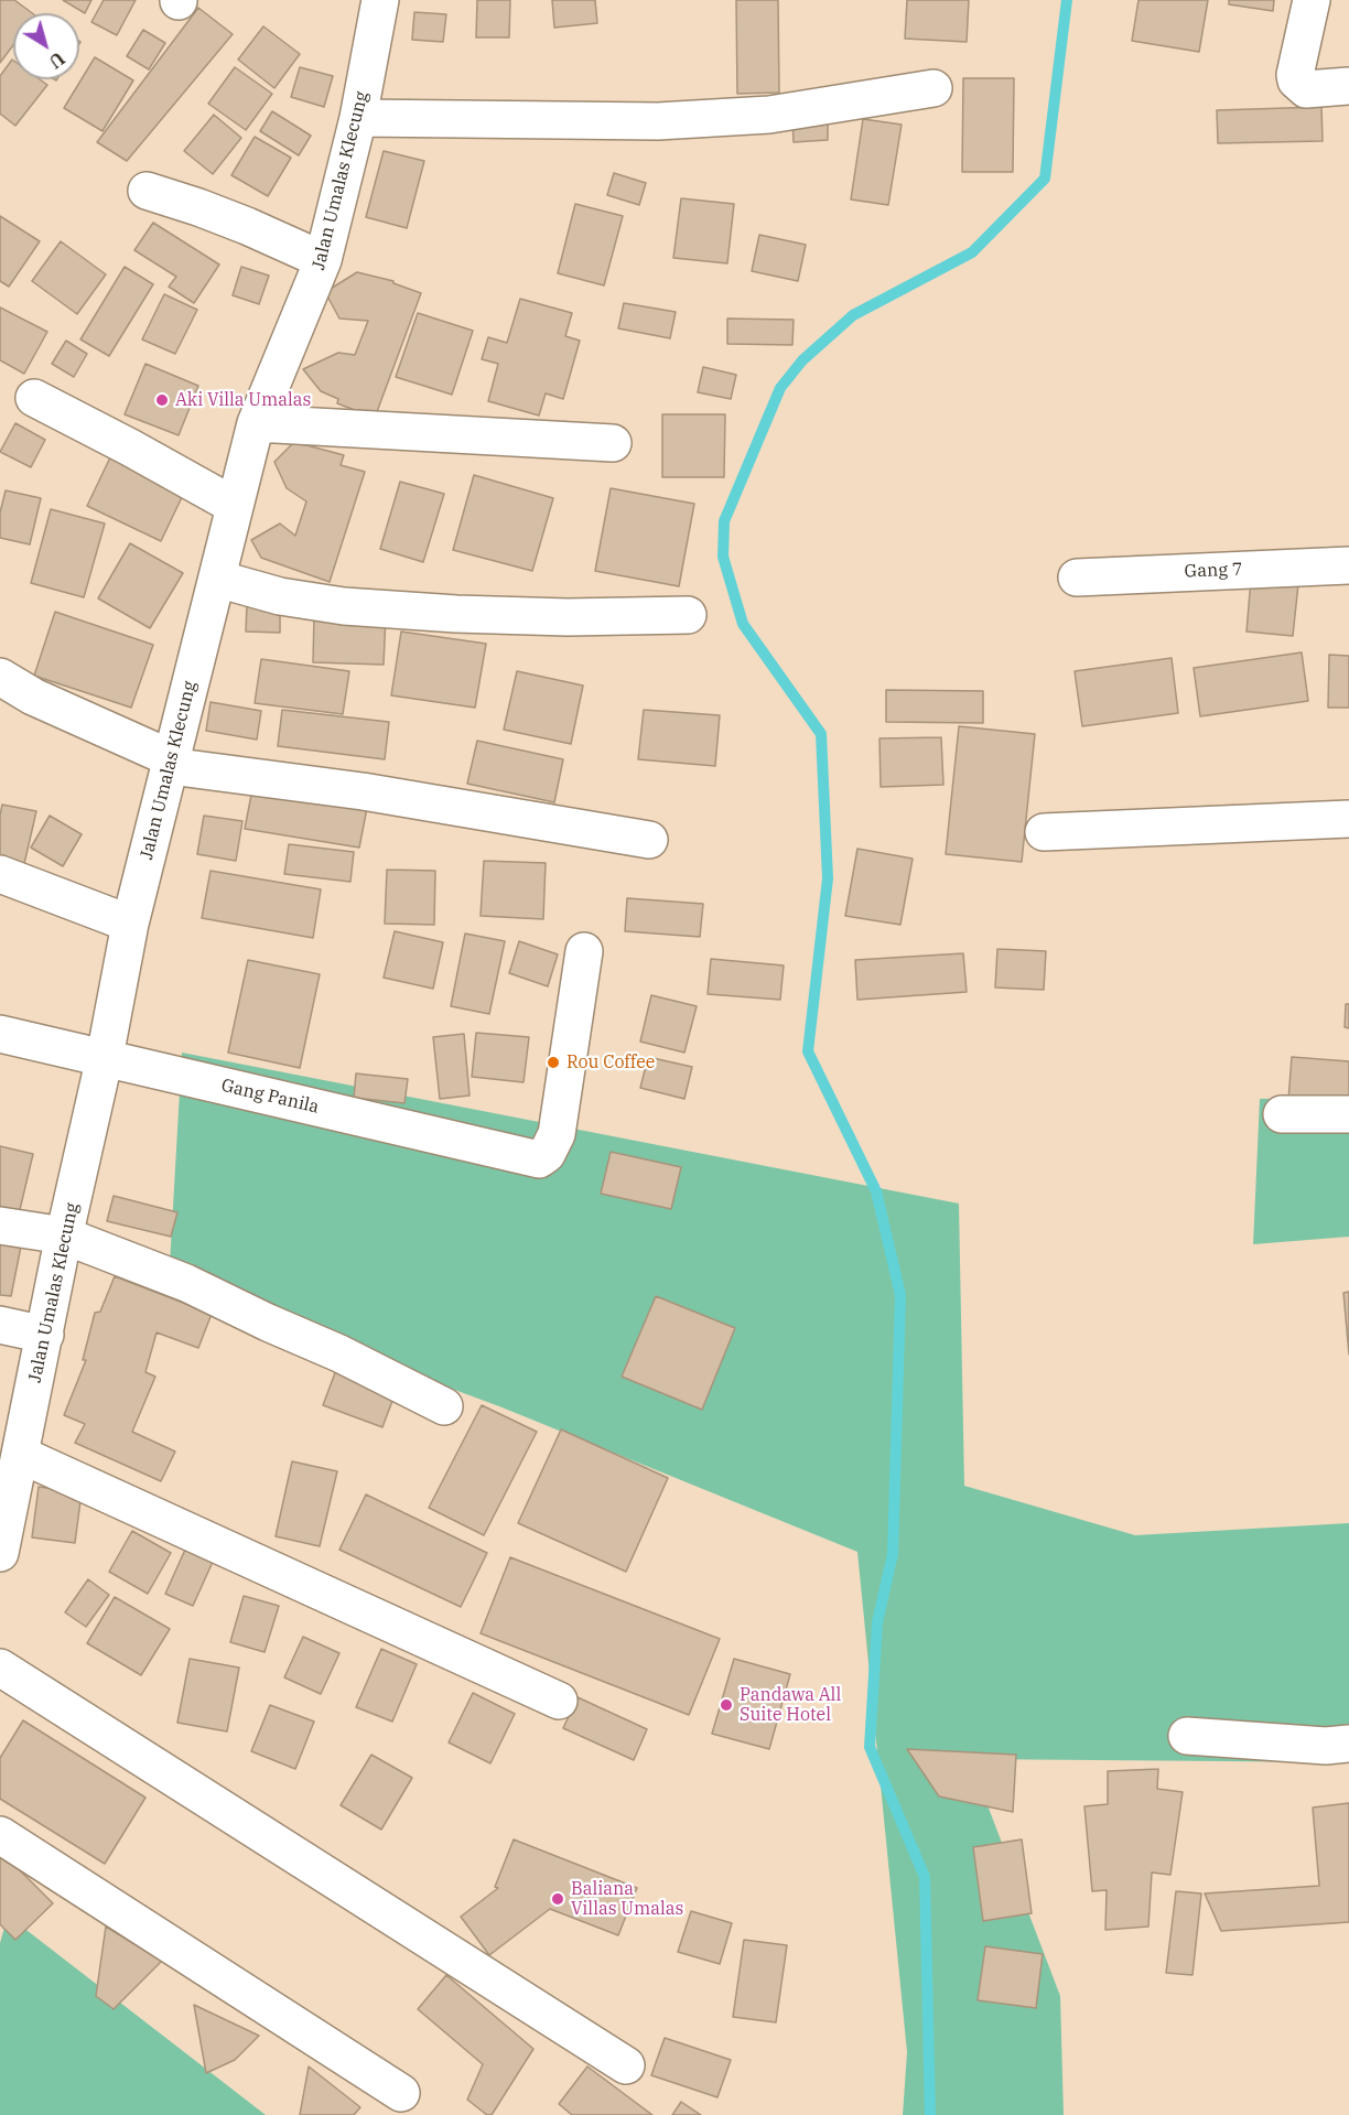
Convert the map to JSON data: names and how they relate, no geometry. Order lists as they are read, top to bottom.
{
  "streets": {
    "street": ["Jalan Umalas Klecung", "Gang 7", "Gang Panila"]
  },
  "crossings": [
    ["Jalan Umalas Klecung", "Gang Panila"]
  ],
  "places": [
    "Aki Villa Umalas",
    "Rou Coffee",
    "Pandawa All Suite Hotel",
    "Baliana Villas Umalas"
  ],
  "north": "bottom right"
}
